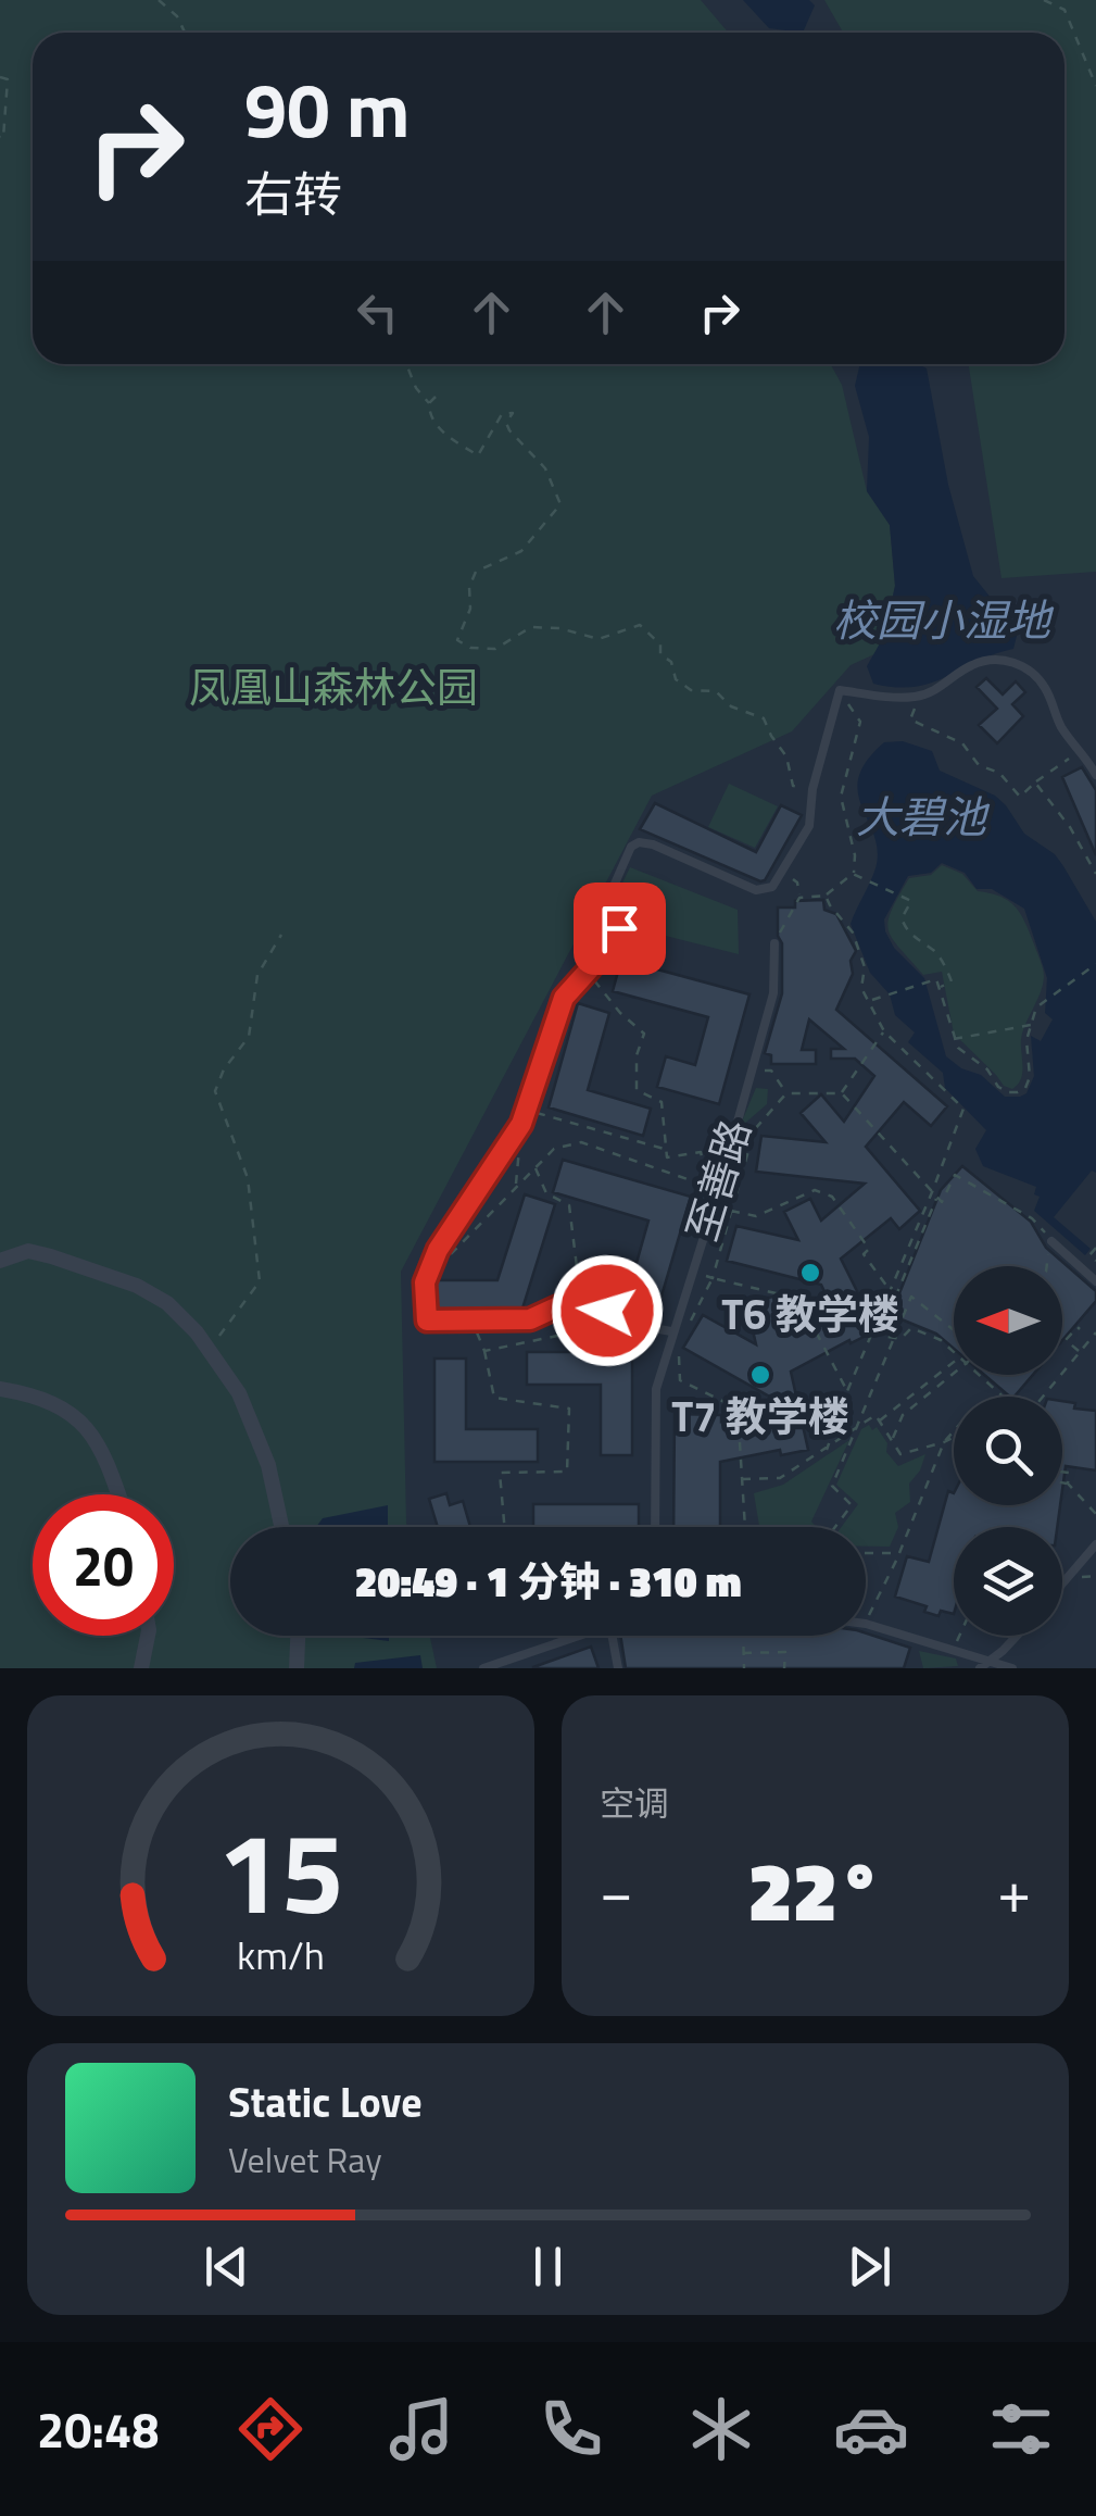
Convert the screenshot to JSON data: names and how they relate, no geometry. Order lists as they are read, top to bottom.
{
  "streets": {
    "lane": ["至善路"]
  },
  "water": ["校园小湿地", "大碧池"],
  "parks": ["凤凰山森林公园"],
  "places": ["T6 教学楼", "T7 教学楼"],
  "north": "left",
  "page": {
    "turn": ["90 m", "右转"],
    "limit": "20",
    "trip": "20:49 · 1 分钟 · 310 m",
    "tile": "空调",
    "heat": ["−", "22°", "+"],
    "song": ["Static Love", "Velvet Ray"],
    "tabs": "20:48",
    "gauge": ["15", "km/h"]
  }
}
